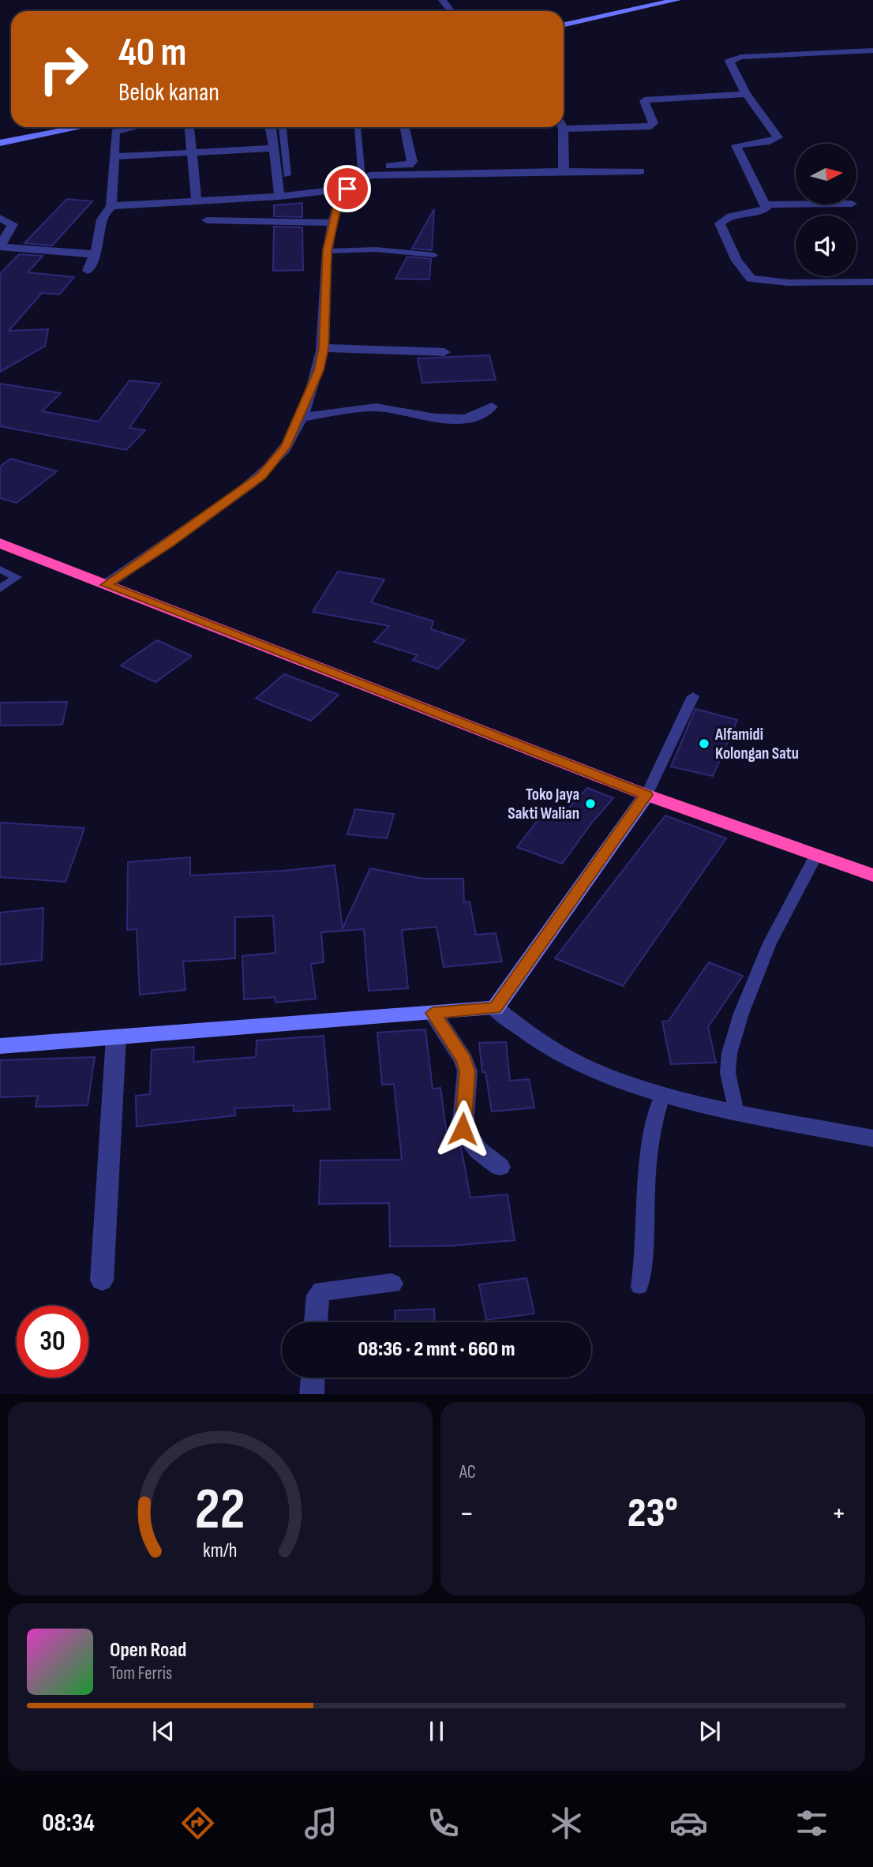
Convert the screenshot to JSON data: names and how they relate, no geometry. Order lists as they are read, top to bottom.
{
  "places": ["Alfamidi Kolongan Satu", "Toko Jaya Sakti Walian"],
  "north": "right",
  "page": {
    "turn": ["40 m", "Belok kanan"],
    "limit": "30",
    "trip": "08:36 · 2 mnt · 660 m",
    "tile": "AC",
    "heat": ["−", "23°", "+"],
    "song": ["Open Road", "Tom Ferris"],
    "tabs": "08:34",
    "gauge": ["22", "km/h"]
  }
}
